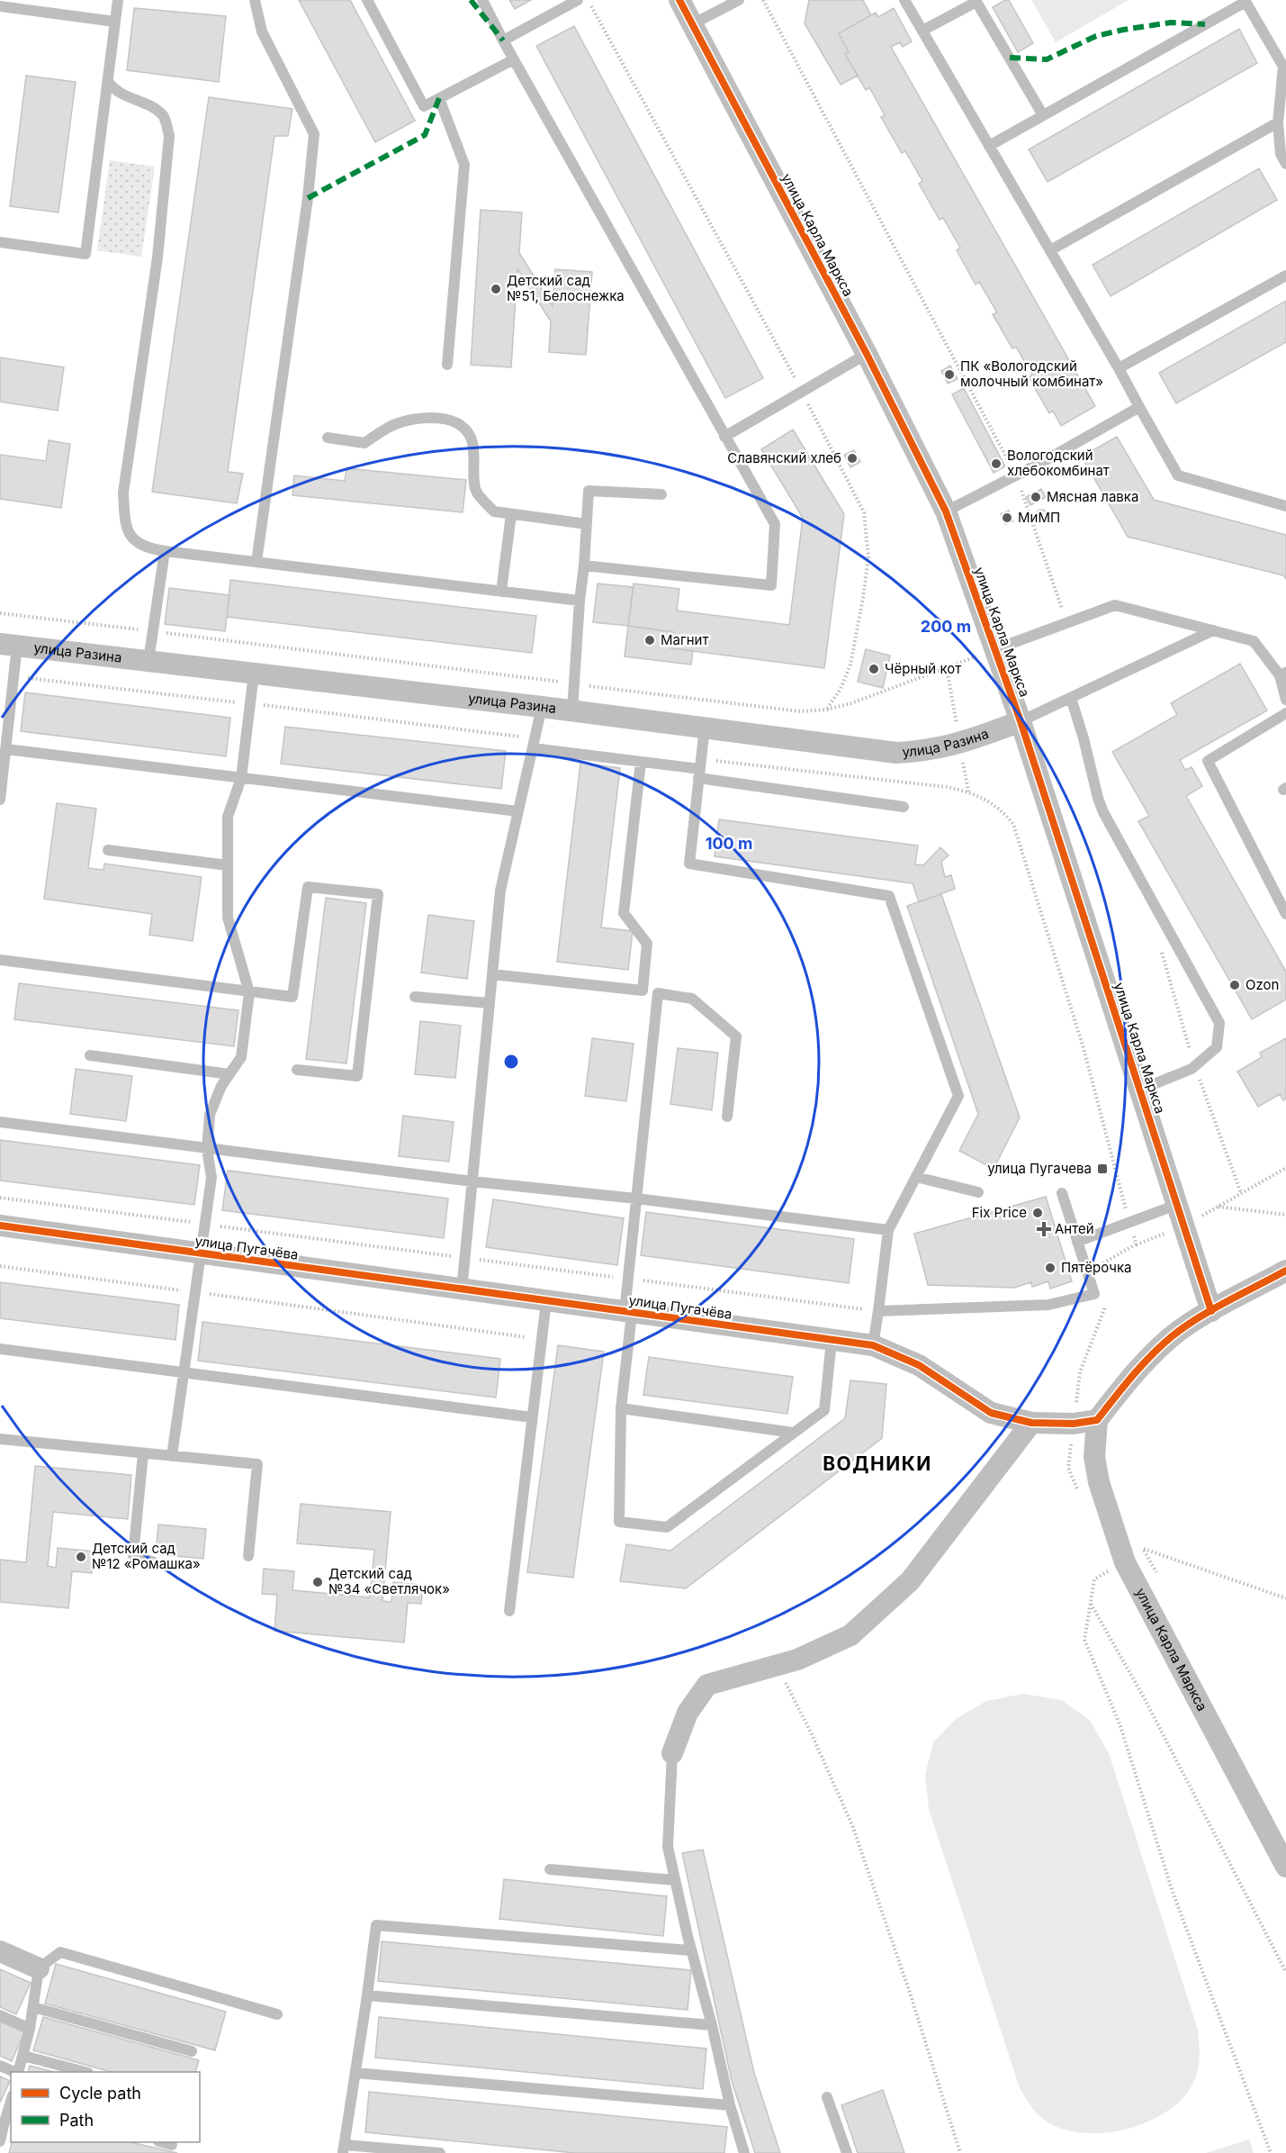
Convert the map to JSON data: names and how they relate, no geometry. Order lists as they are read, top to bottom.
{
  "streets": {
    "street": ["улица Карла Маркса", "улица Разина", "улица Пугачёва"]
  },
  "crossings": [
    ["улица Карла Маркса", "улица Разина"],
    ["улица Карла Маркса", "улица Пугачёва"]
  ],
  "districts": ["ВОДНИКИ"],
  "places": {
    "other": [
      "Детский сад №51, Белоснежка",
      "ПК «Вологодский молочный комбинат»",
      "Славянский хлеб",
      "Вологодский хлебокомбинат",
      "Мясная лавка",
      "МиМП",
      "Магнит",
      "Чёрный кот",
      "Ozon",
      "Fix Price",
      "Пятёрочка",
      "Детский сад №12 «Ромашка»",
      "Детский сад №34 «Светлячок»"
    ],
    "transit": ["улица Пугачева"],
    "health": ["Антей"]
  },
  "legend": ["Cycle path", "Path"],
  "rings": ["200 m", "100 m"]
}
